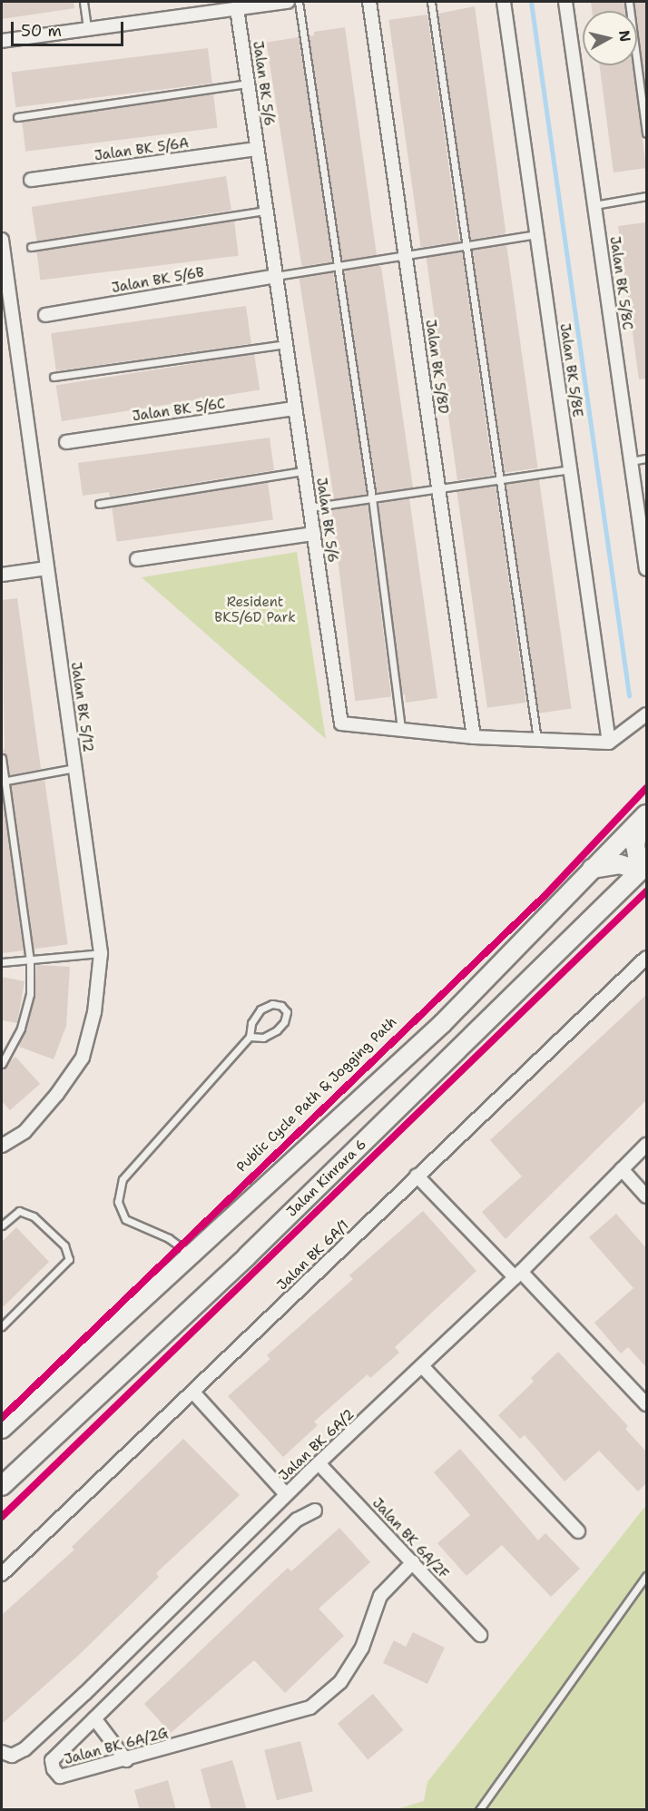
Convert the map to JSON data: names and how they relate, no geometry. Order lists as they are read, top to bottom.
{
  "streets": {
    "main road": ["Jalan Kinrara 6"],
    "street": [
      "Jalan BK 5/6",
      "Jalan BK 5/6A",
      "Jalan BK 5/6B",
      "Jalan BK 5/8C",
      "Jalan BK 5/8D",
      "Jalan BK 5/8E",
      "Jalan BK 5/6C",
      "Jalan BK 5/12",
      "Jalan BK 6A/1",
      "Jalan BK 6A/2",
      "Jalan BK 6A/2F",
      "Jalan BK 6A/2G"
    ],
    "cycle path": ["Public Cycle Path & Jogging Path"]
  },
  "crossings": [
    ["Jalan BK 5/6", "Jalan BK 5/6A"],
    ["Jalan BK 5/6", "Jalan BK 5/6B"],
    ["Jalan BK 5/6", "Jalan BK 5/8D"],
    ["Jalan BK 5/6", "Jalan BK 5/8E"],
    ["Jalan BK 5/6", "Jalan BK 5/6C"],
    ["Jalan BK 6A/2", "Jalan BK 6A/2F"],
    ["Jalan BK 6A/2F", "Jalan BK 6A/2G"]
  ],
  "parks": ["Resident BK5/6D Park"],
  "scale_bar": "50 m",
  "north": "right"
}
